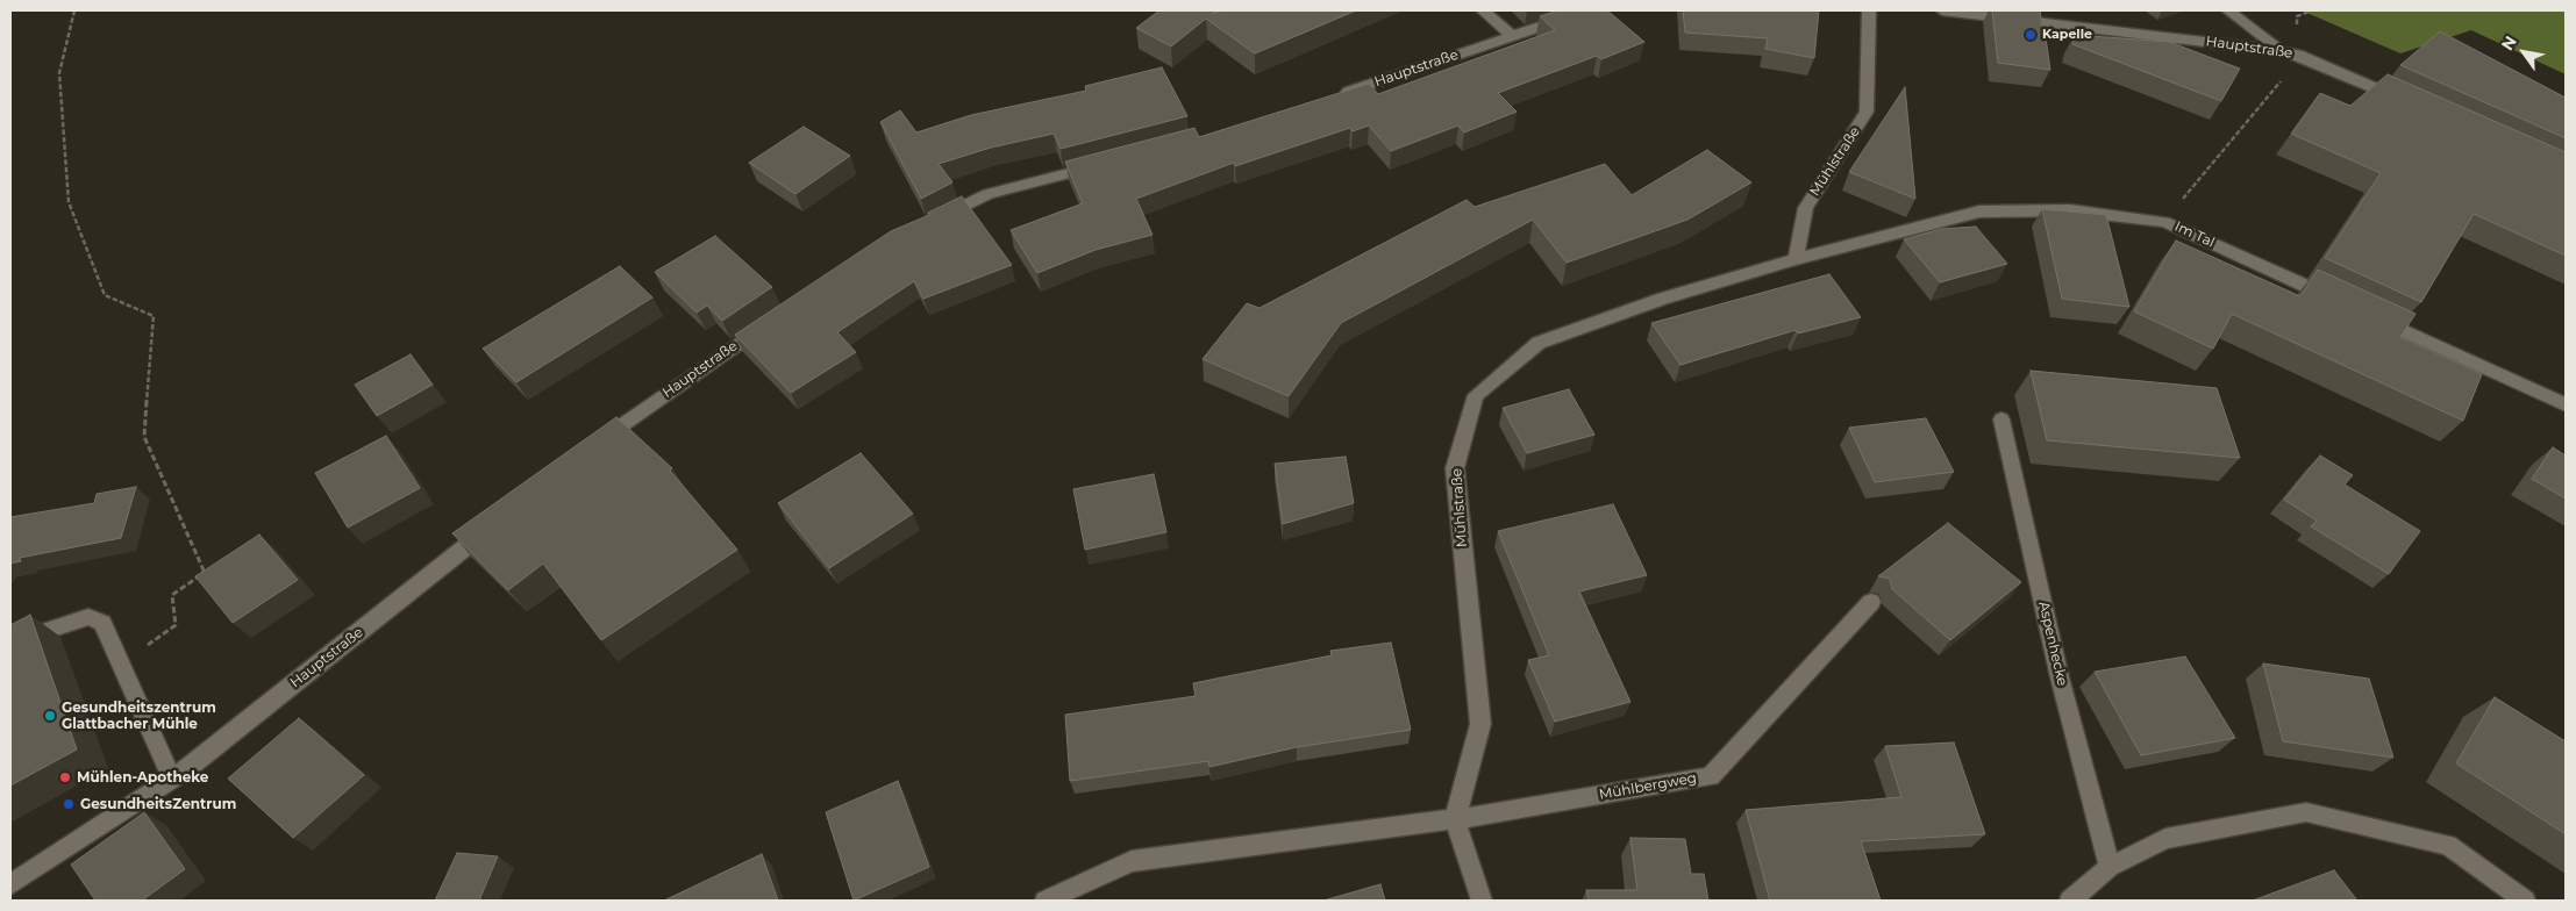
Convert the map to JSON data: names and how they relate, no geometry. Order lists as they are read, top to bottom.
{
  "streets": {
    "street": [
      "Hauptstraße",
      "Mühlstraße",
      "Im Tal",
      "Aspenhecke",
      "Mühlbergweg"
    ]
  },
  "crossings": [
    ["Mühlstraße", "Im Tal"],
    ["Mühlstraße", "Mühlbergweg"]
  ],
  "places": [
    "Kapelle",
    "Gesundheitszentrum Glattbacher Mühle",
    "Mühlen-Apotheke",
    "GesundheitsZentrum"
  ],
  "north": "top left"
}
